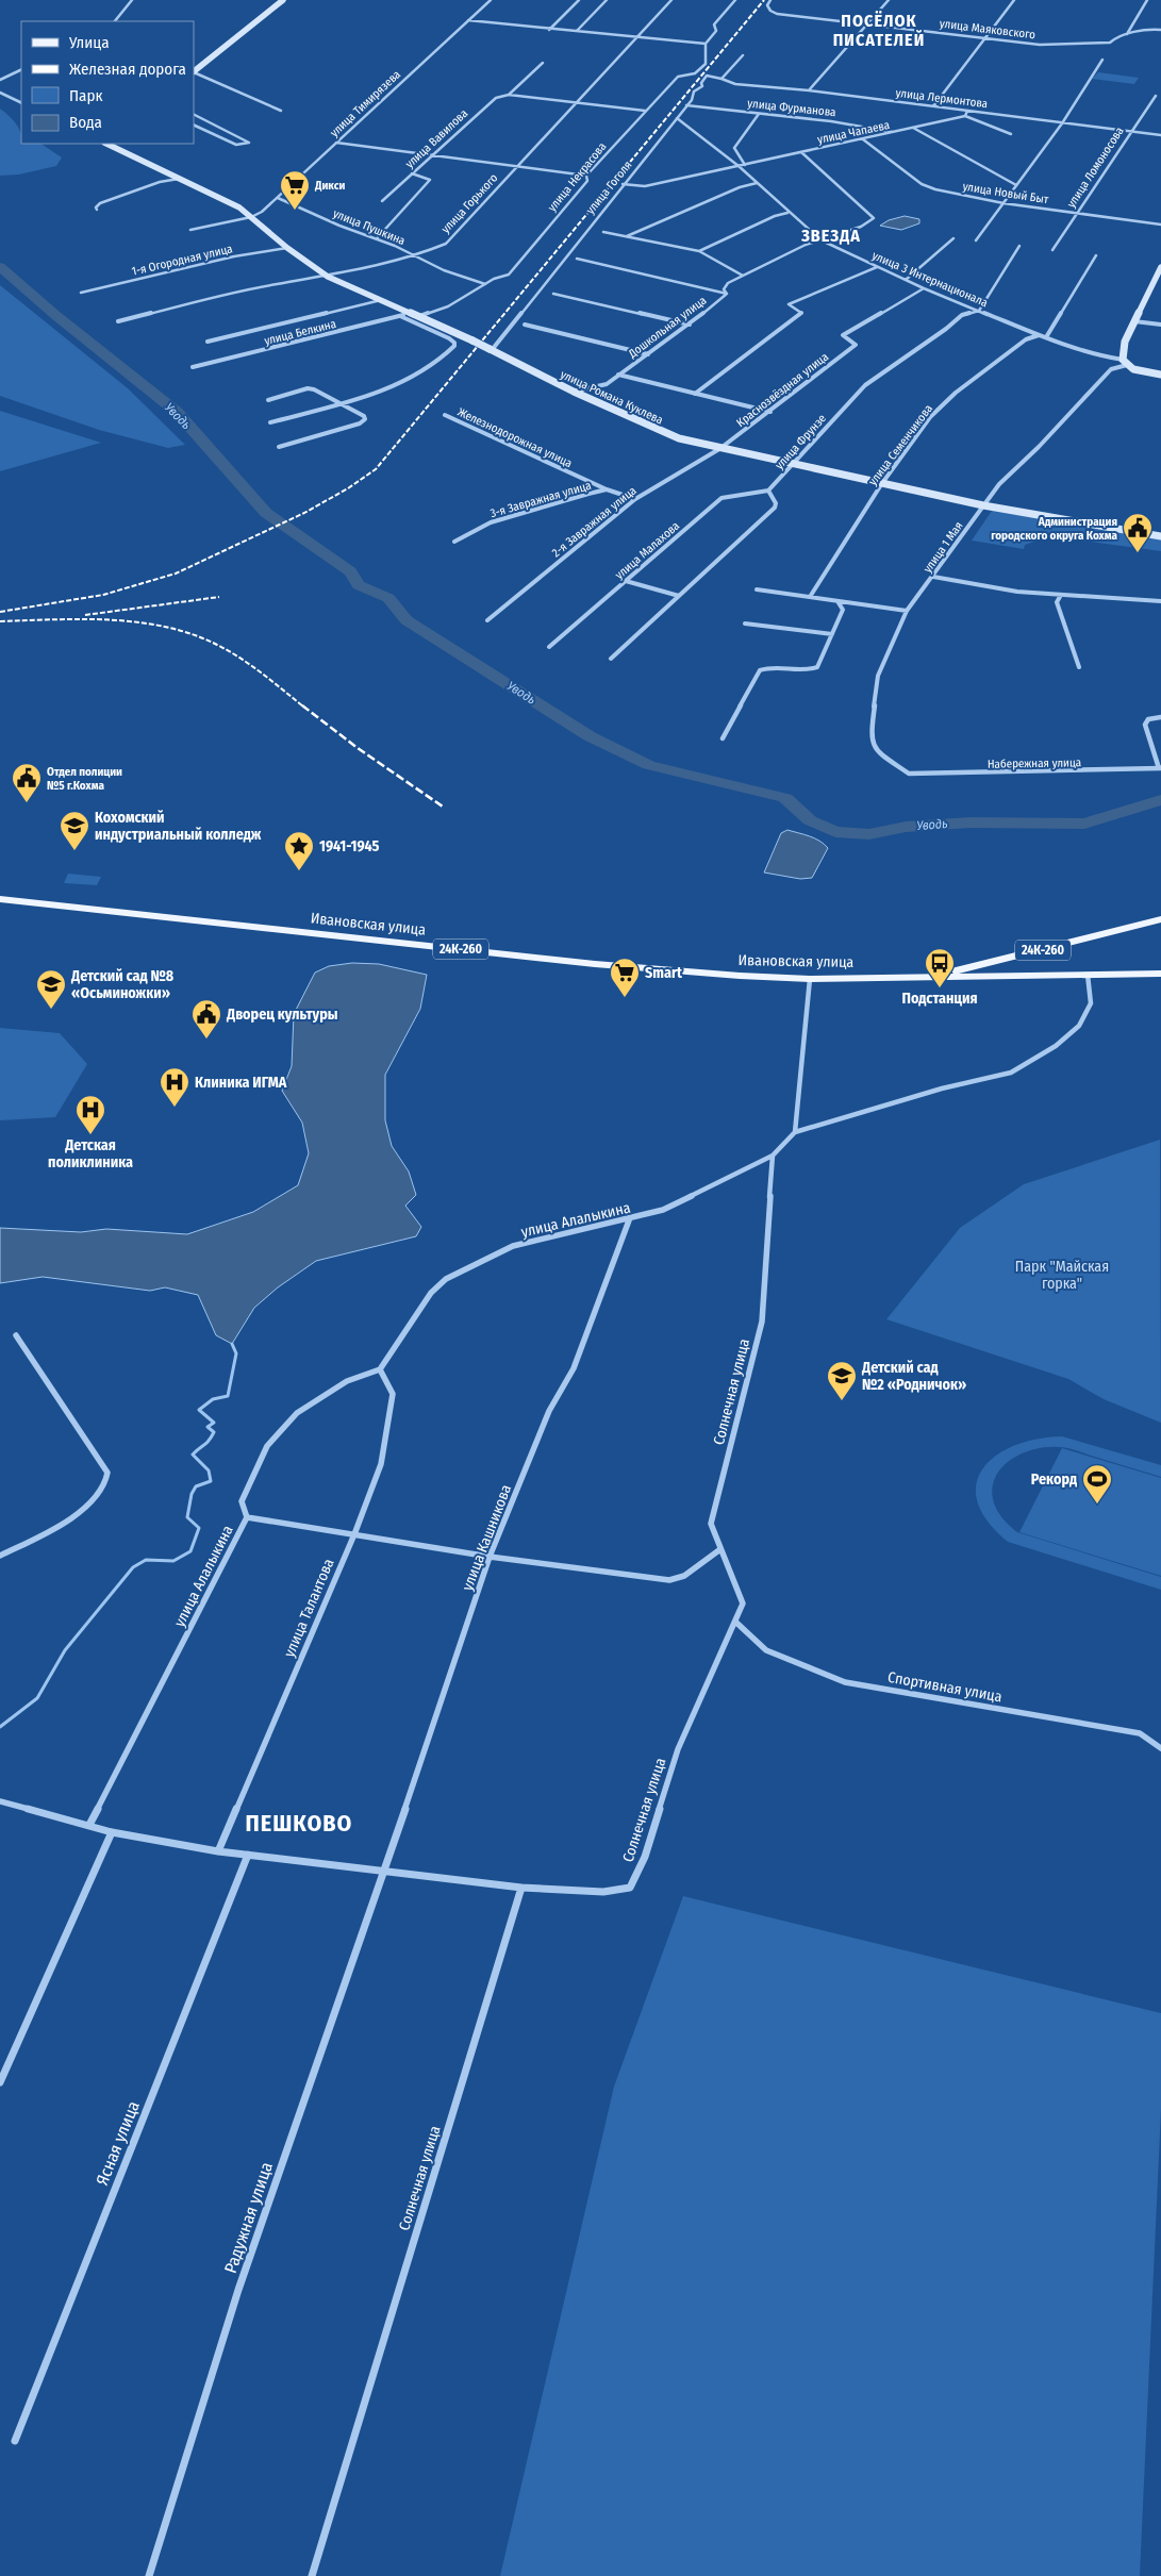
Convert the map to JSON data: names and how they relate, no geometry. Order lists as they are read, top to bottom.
{
  "streets": {
    "main road": ["Ивановская улица", "24К-260"],
    "street": [
      "улица Маяковского",
      "улица Лермонтова",
      "улица Тимирязева",
      "улица Фурманова",
      "улица Чапаева",
      "улица Вавилова",
      "улица Ломоносова",
      "улица Некрасова",
      "улица Гоголя",
      "улица Новый Быт",
      "улица Горького",
      "улица Пушкина",
      "1-я Огородная улица",
      "улица 3 Интернационала",
      "Дошкольная улица",
      "улица Белкина",
      "Краснозвёздная улица",
      "улица Романа Куклева",
      "Железнодорожная улица",
      "улица Фрунзе",
      "улица Семенчикова",
      "3-я Завражная улица",
      "2-я Завражная улица",
      "улица 1 Мая",
      "улица Малахова",
      "Набережная улица",
      "улица Алалыкина",
      "Солнечная улица",
      "улица Кашникова",
      "улица Талантова",
      "Спортивная улица",
      "Ясная улица",
      "Радужная улица"
    ]
  },
  "crossings": [
    ["улица Лермонтова", "улица Ломоносова"],
    ["улица Лермонтова", "улица Гоголя"],
    ["улица Тимирязева", "улица Пушкина"],
    ["улица Тимирязева", "улица Романа Куклева"],
    ["улица Фурманова", "улица Чапаева"],
    ["улица Фурманова", "улица Гоголя"],
    ["улица Чапаева", "улица Гоголя"],
    ["улица Чапаева", "улица Новый Быт"],
    ["улица Чапаева", "улица 3 Интернационала"],
    ["улица Чапаева", "Дошкольная улица"],
    ["улица Ломоносова", "улица Новый Быт"],
    ["улица Некрасова", "улица Пушкина"],
    ["улица Некрасова", "улица Белкина"],
    ["улица Некрасова", "улица Романа Куклева"],
    ["улица Гоголя", "улица 3 Интернационала"],
    ["улица Гоголя", "улица Романа Куклева"],
    ["улица Горького", "улица Пушкина"],
    ["улица Горького", "улица Романа Куклева"],
    ["1-я Огородная улица", "улица Романа Куклева"],
    ["улица 3 Интернационала", "Дошкольная улица"],
    ["улица 3 Интернационала", "Краснозвёздная улица"],
    ["улица 3 Интернационала", "улица Фрунзе"],
    ["улица 3 Интернационала", "улица Семенчикова"],
    ["улица 3 Интернационала", "улица 1 Мая"],
    ["Дошкольная улица", "улица Романа Куклева"],
    ["улица Белкина", "улица Романа Куклева"],
    ["Краснозвёздная улица", "улица Романа Куклева"],
    ["Краснозвёздная улица", "2-я Завражная улица"],
    ["улица Романа Куклева", "улица Фрунзе"],
    ["улица Романа Куклева", "улица Семенчикова"],
    ["улица Романа Куклева", "2-я Завражная улица"],
    ["улица Романа Куклева", "улица 1 Мая"],
    ["Железнодорожная улица", "3-я Завражная улица"],
    ["улица Фрунзе", "улица Малахова"],
    ["3-я Завражная улица", "2-я Завражная улица"],
    ["улица 1 Мая", "Набережная улица"],
    ["улица Алалыкина", "Солнечная улица"],
    ["улица Алалыкина", "улица Кашникова"],
    ["улица Алалыкина", "улица Талантова"],
    ["Солнечная улица", "Спортивная улица"],
    ["улица Кашникова", "Радужная улица"]
  ],
  "districts": ["ПОСЁЛОК ПИСАТЕЛЕЙ", "ЗВЕЗДА", "ПЕШКОВО"],
  "water": ["Уводь"],
  "parks": ["Парк \"Майская горка\""],
  "places": {
    "supermarket": ["Дикси", "Smart"],
    "public building": ["Администрация городского округа Кохма", "Отдел полиции №5 г.Кохма", "Дворец культуры"],
    "school or university": ["Кохомский индустриальный колледж", "Детский сад №8 «Осьминожки»", "Детский сад №2 «Родничок»"],
    "place": ["1941-1945"],
    "bus stop": ["Подстанция"],
    "hospital": ["Клиника ИГМА", "Детская поликлиника"],
    "sports": ["Рекорд"]
  },
  "legend": [
    "Улица",
    "Железная дорога",
    "Парк",
    "Вода"
  ]
}
